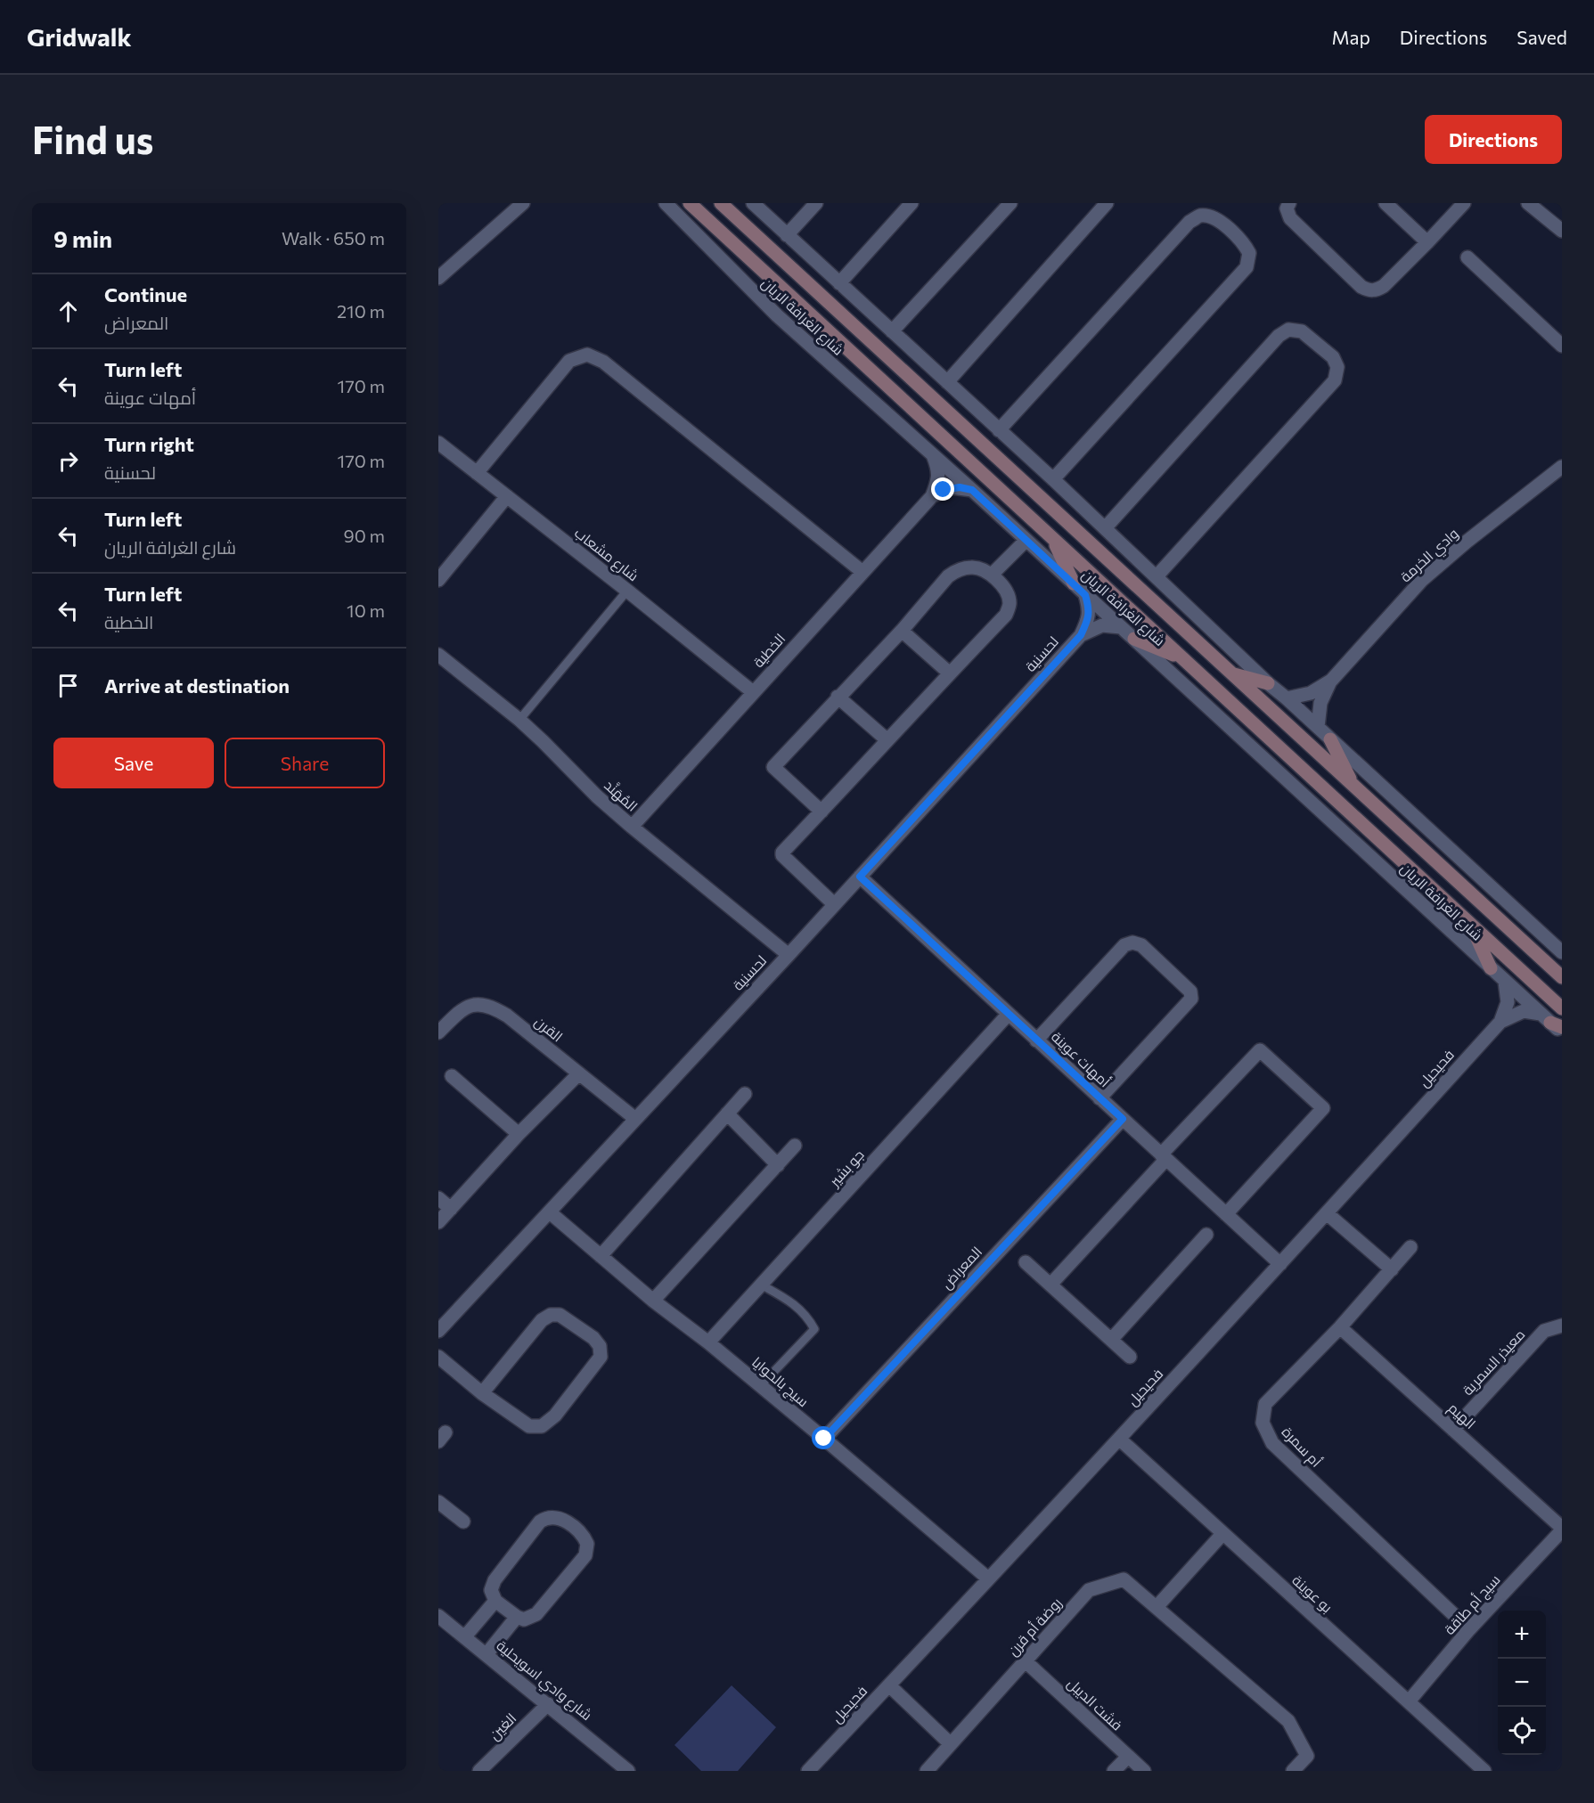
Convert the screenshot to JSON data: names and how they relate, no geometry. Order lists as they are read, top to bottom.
{
  "streets": {
    "main road": ["شارع الغرافة الريان"],
    "street": [
      "شارع مشعاب",
      "وادي الخرمة",
      "الخطية",
      "لحسنية",
      "المُهَنَّد",
      "القرن",
      "أمهات عوينة",
      "فحيحيل",
      "جو بشير",
      "المعراض",
      "معيذر السمرية",
      "سيج بالحوايا",
      "الهيم",
      "أم سمرة",
      "بو عوينة",
      "سيج أم طاقة",
      "روضة أم قرن",
      "شارع وادي اسويحلية",
      "فشت الديبل",
      "الغين"
    ]
  },
  "crossings": [
    ["شارع الغرافة الريان", "الخطية"],
    ["شارع الغرافة الريان", "لحسنية"],
    ["شارع الغرافة الريان", "فحيحيل"],
    ["شارع مشعاب", "الخطية"],
    ["الخطية", "المُهَنَّد"],
    ["لحسنية", "المُهَنَّد"],
    ["لحسنية", "القرن"],
    ["لحسنية", "أمهات عوينة"],
    ["لحسنية", "سيج بالحوايا"],
    ["أمهات عوينة", "فحيحيل"],
    ["أمهات عوينة", "جو بشير"],
    ["أمهات عوينة", "المعراض"],
    ["فحيحيل", "سيج بالحوايا"],
    ["فحيحيل", "بو عوينة"],
    ["جو بشير", "سيج بالحوايا"],
    ["المعراض", "سيج بالحوايا"],
    ["معيذر السمرية", "الهيم"],
    ["الهيم", "أم سمرة"],
    ["الهيم", "سيج أم طاقة"],
    ["أم سمرة", "سيج أم طاقة"],
    ["بو عوينة", "سيج أم طاقة"],
    ["روضة أم قرن", "فشت الديبل"],
    ["شارع وادي اسويحلية", "الغين"]
  ],
  "page": {
    "header": "Gridwalk",
    "nav": ["Map", "Directions", "Saved"],
    "buttons": [
      "Directions",
      ["Save", "Share"]
    ],
    "title": "Find us",
    "heading": ["9 min", "Walk · 650 m"],
    "list": [
      ["Continue", "المعراض", "210 m"],
      ["Turn left", "أمهات عوينة", "170 m"],
      ["Turn right", "لحسنية", "170 m"],
      ["Turn left", "شارع الغرافة الريان", "90 m"],
      ["Turn left", "الخطية", "10 m"],
      "Arrive at destination"
    ],
    "map_buttons": ["+", "−"]
  }
}
